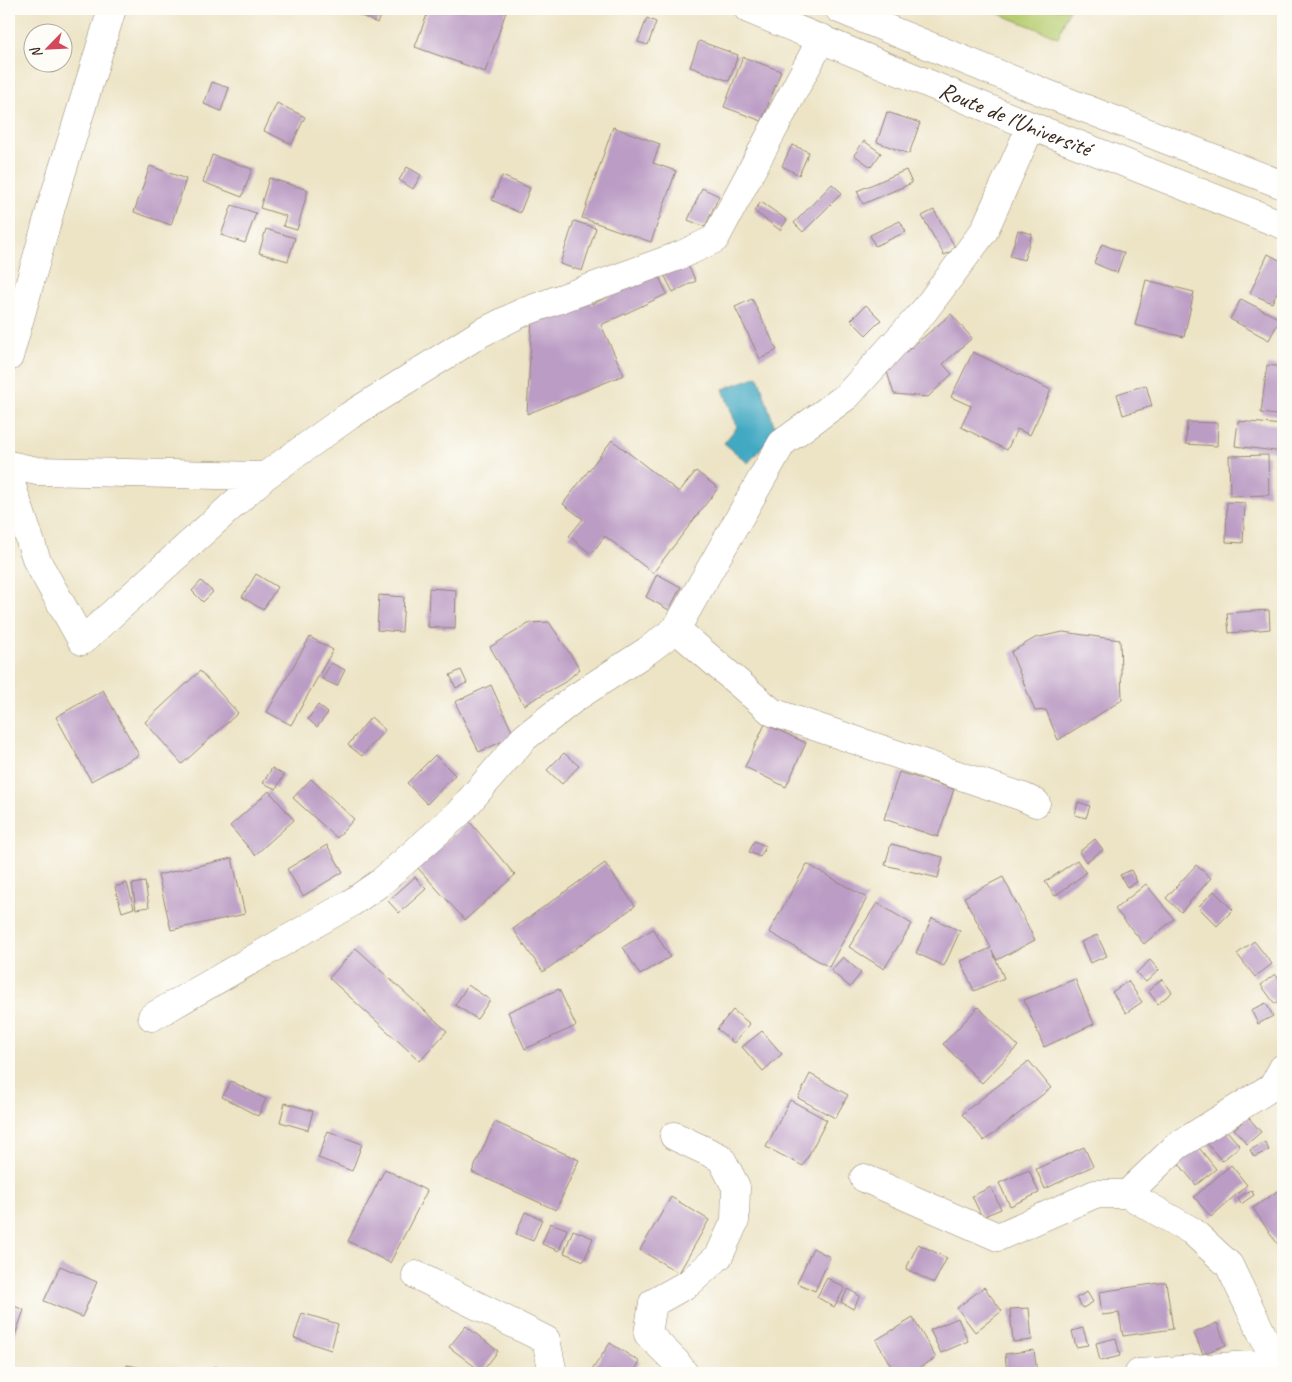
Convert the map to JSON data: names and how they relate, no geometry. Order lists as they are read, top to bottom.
{
  "streets": {
    "street": ["Route de l'Université"]
  },
  "north": "bottom left"
}
